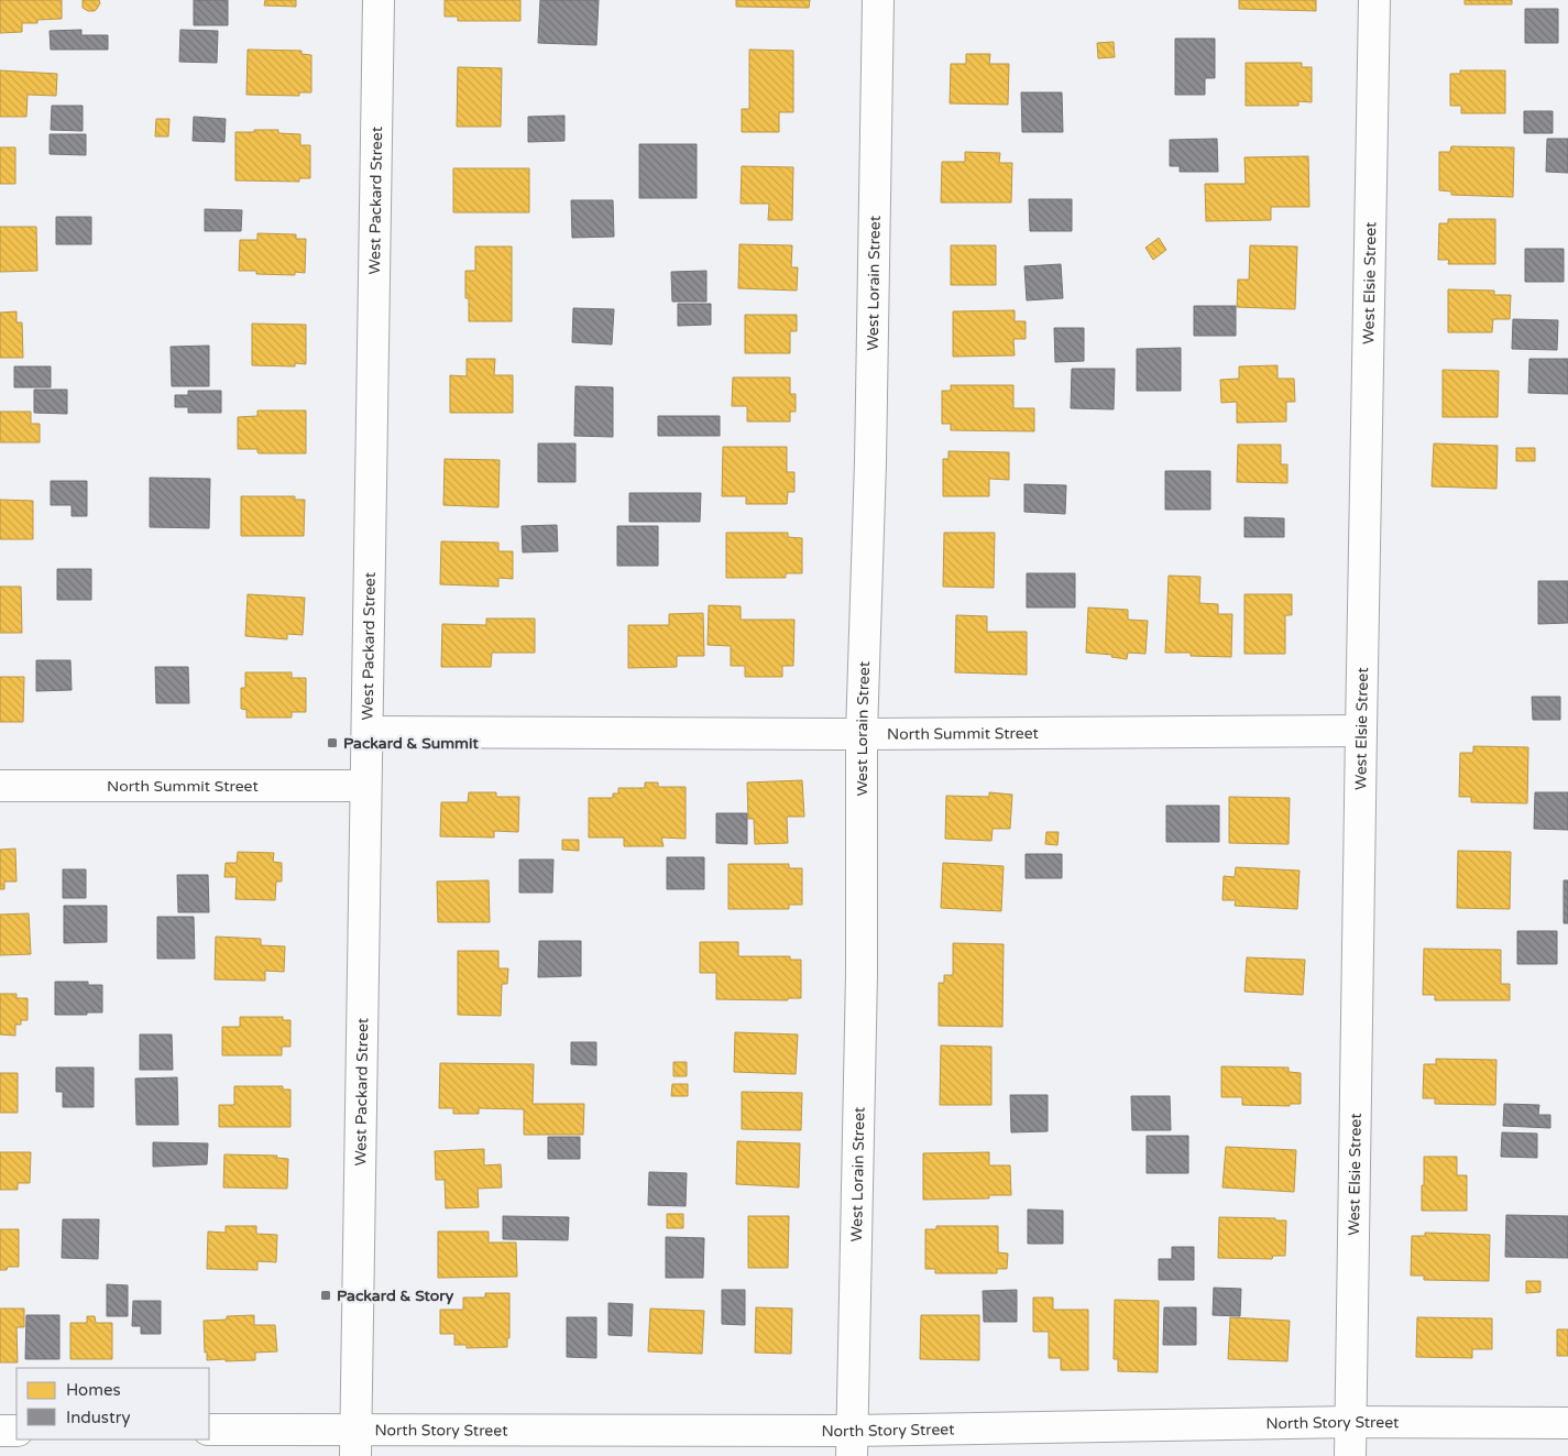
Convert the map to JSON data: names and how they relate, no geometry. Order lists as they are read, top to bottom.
{
  "streets": {
    "street": [
      "West Packard Street",
      "West Lorain Street",
      "West Elsie Street",
      "North Summit Street",
      "North Story Street"
    ]
  },
  "crossings": [
    ["West Packard Street", "North Summit Street"],
    ["West Packard Street", "North Story Street"],
    ["West Lorain Street", "North Summit Street"],
    ["West Lorain Street", "North Story Street"],
    ["West Elsie Street", "North Summit Street"],
    ["West Elsie Street", "North Story Street"]
  ],
  "places": {
    "transit": ["Packard & Summit", "Packard & Story"]
  },
  "legend": ["Homes", "Industry"]
}
